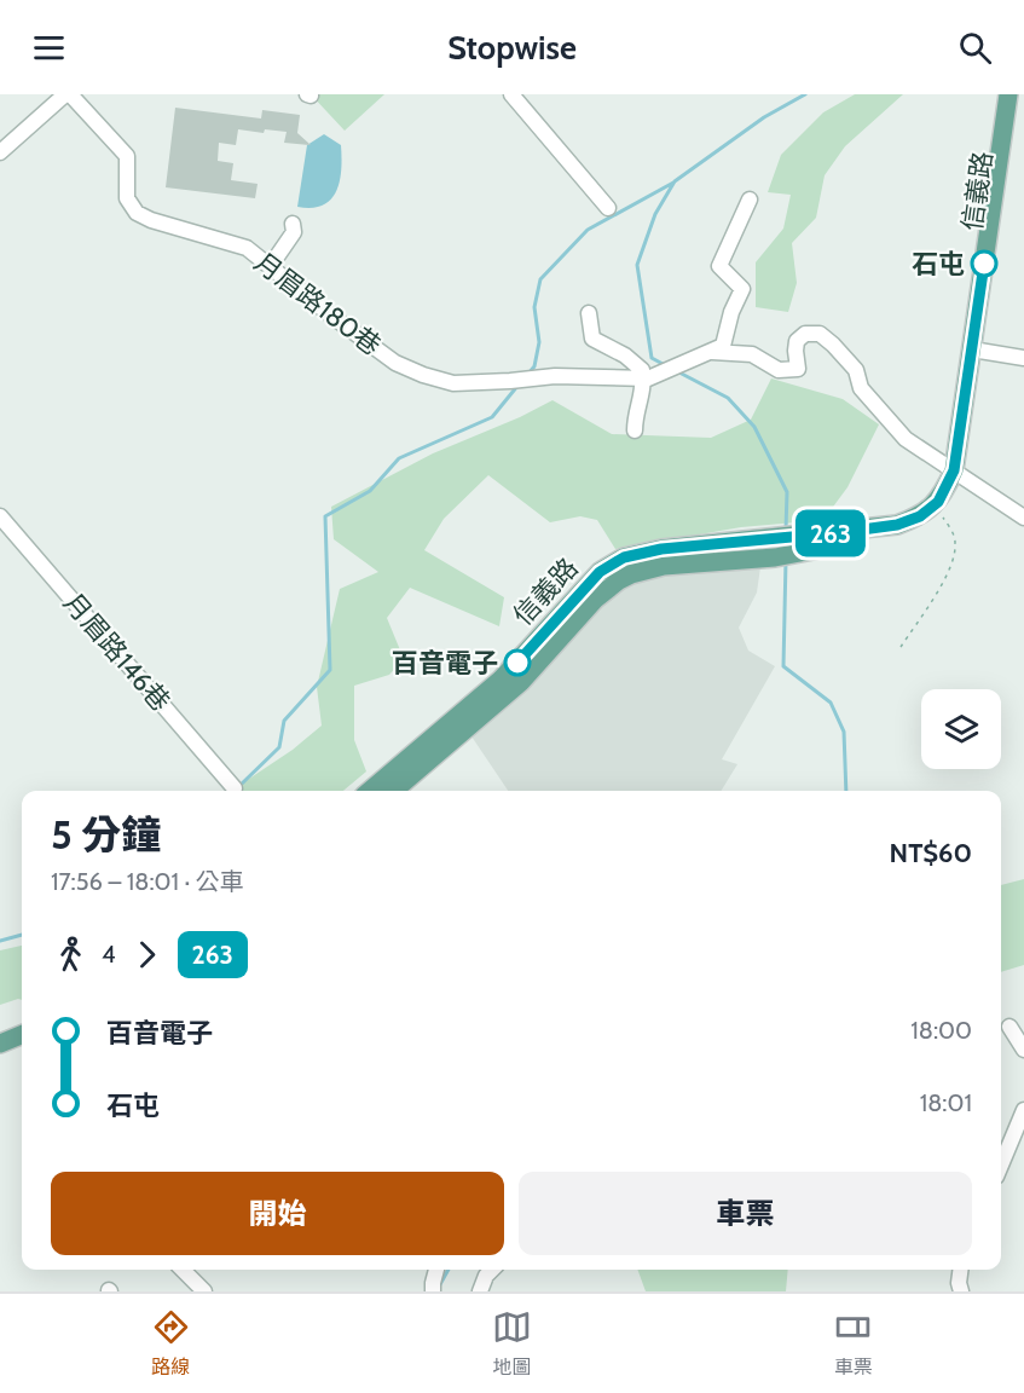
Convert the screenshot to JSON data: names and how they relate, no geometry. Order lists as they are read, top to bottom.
{
  "streets": {
    "main road": ["信義路"],
    "street": ["月眉路180巷", "月眉路146巷"]
  },
  "places": ["石屯", "百音電子"],
  "lines": ["bus line 263"],
  "page": {
    "header": "Stopwise",
    "on_map": "263",
    "heading": ["5 分鐘", "17:56 – 18:01 · 公車", "NT$60"],
    "legs": ["4", "263"],
    "list": [
      {
        "name": "百音電子",
        "value": "18:00"
      },
      {
        "name": "石屯",
        "value": "18:01"
      }
    ],
    "buttons": ["開始", "車票"],
    "tabs": ["路線", "地圖", "車票"]
  }
}
